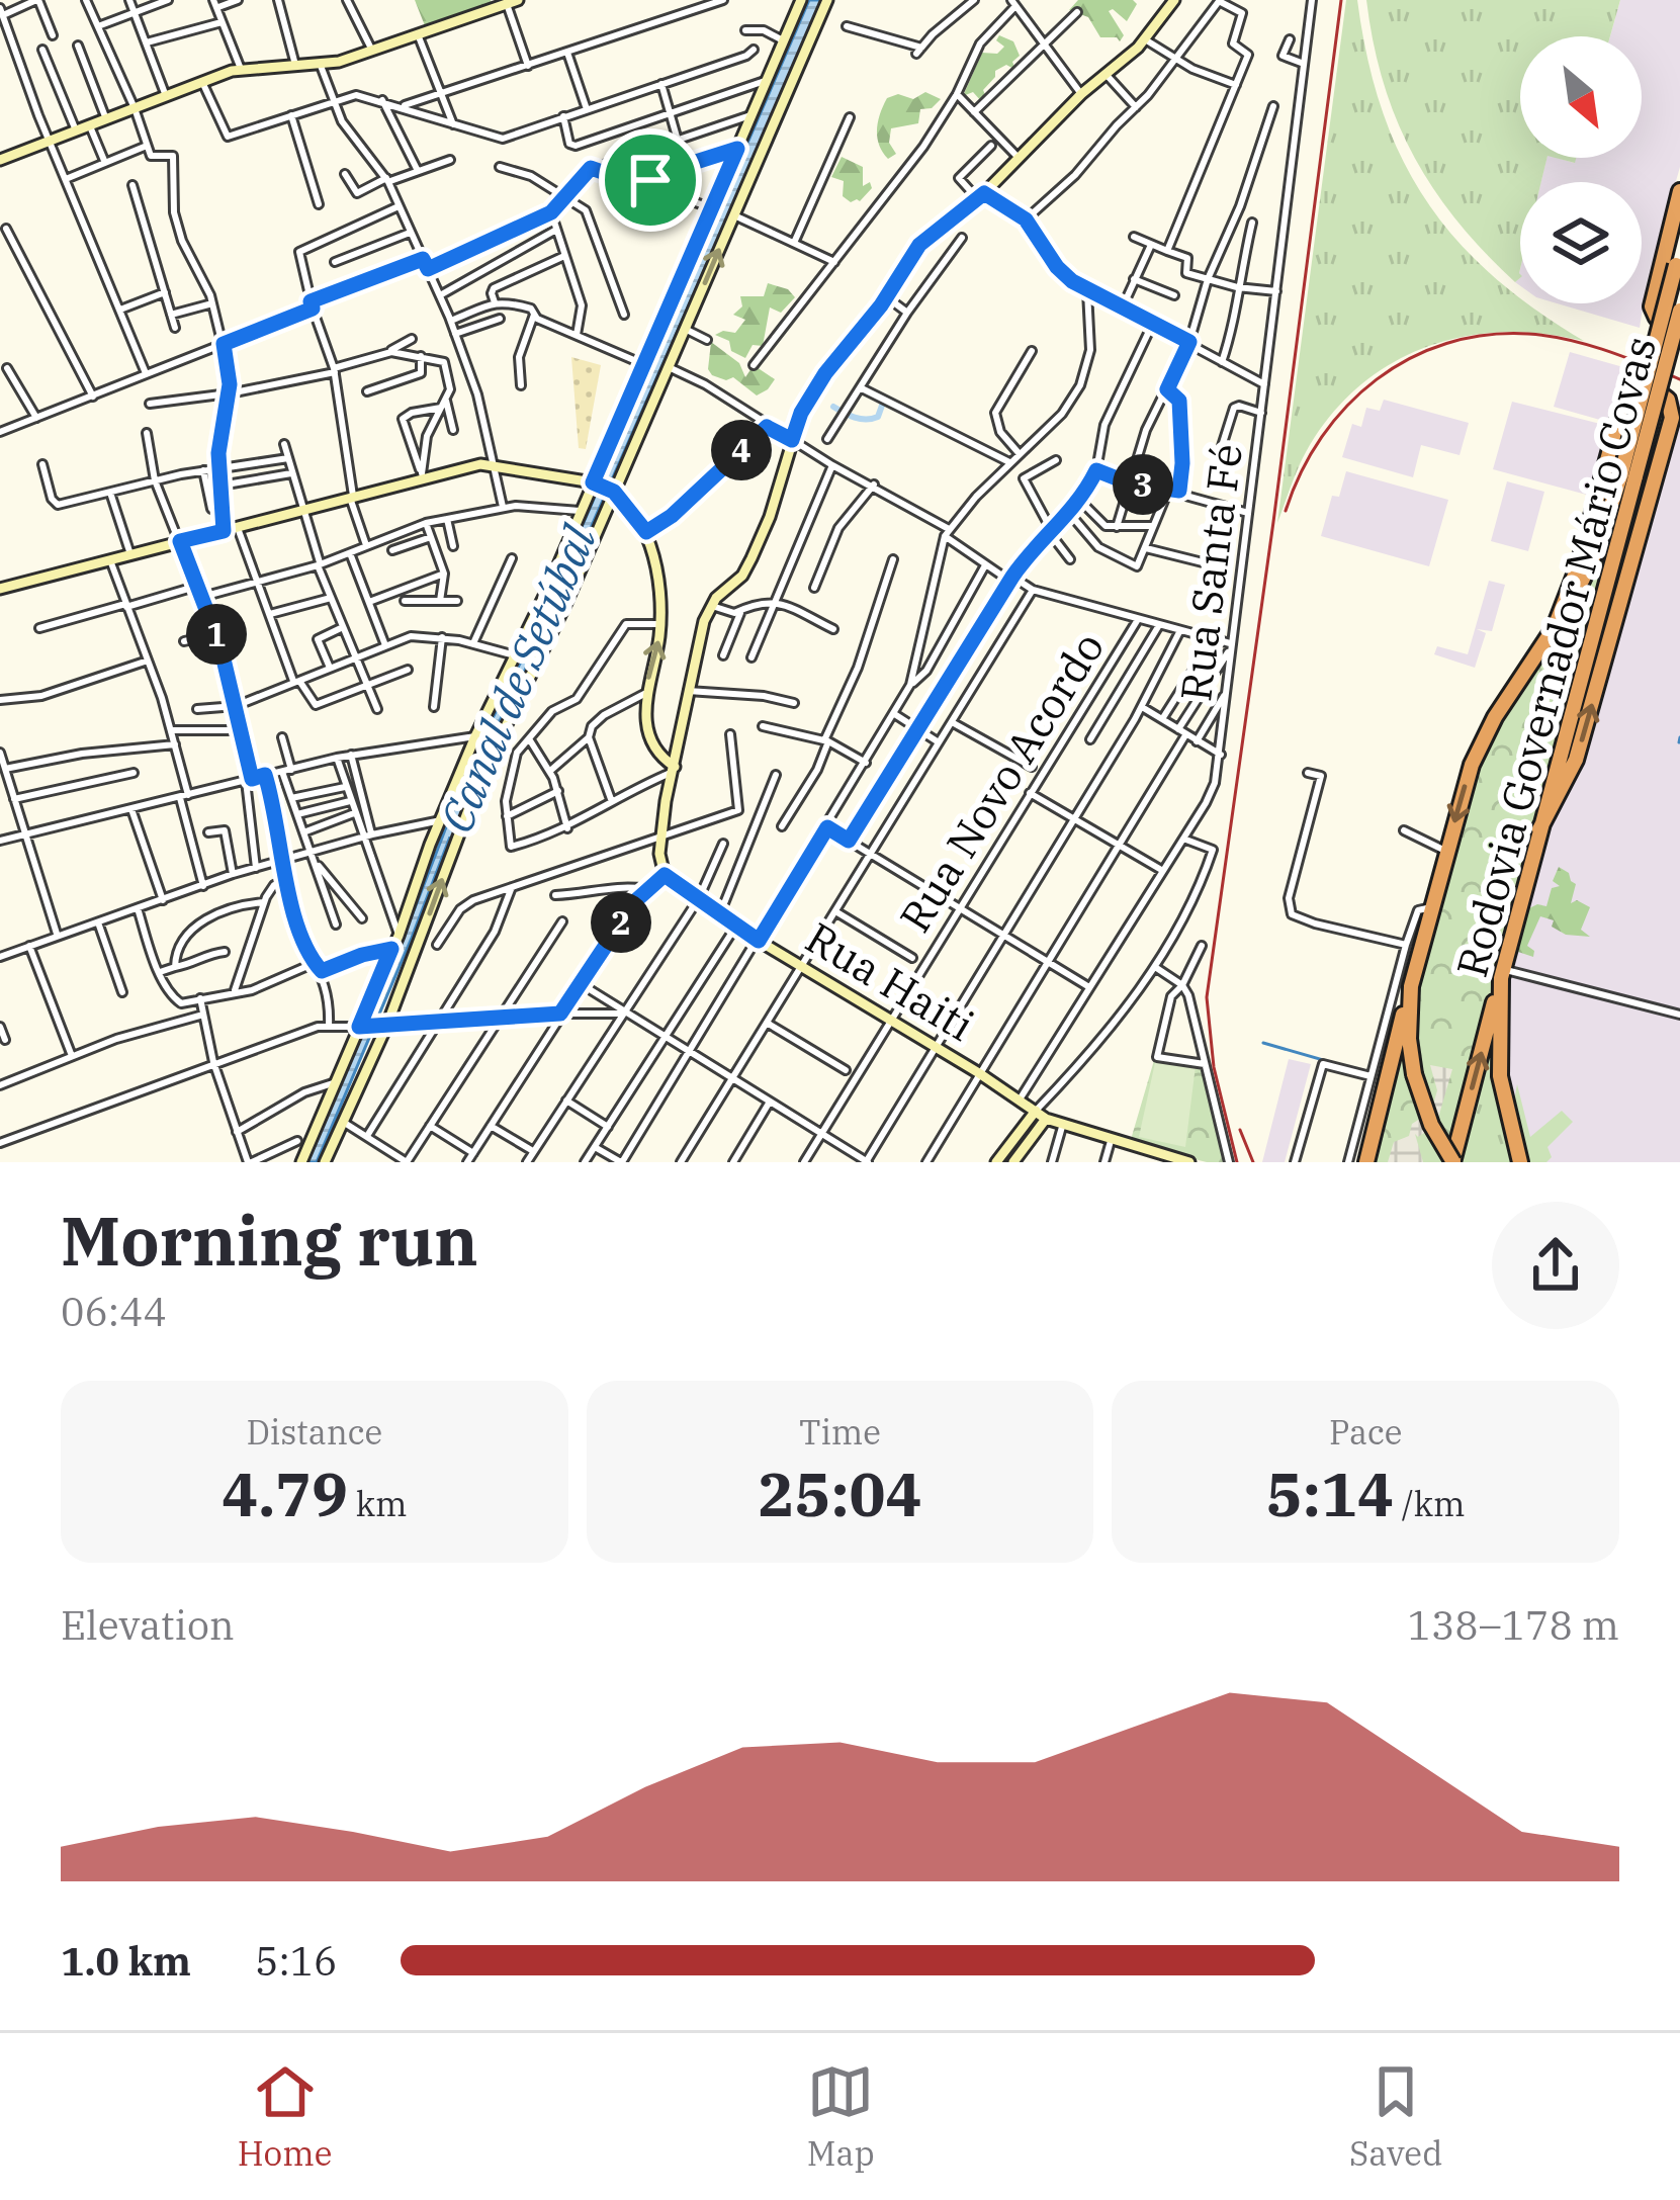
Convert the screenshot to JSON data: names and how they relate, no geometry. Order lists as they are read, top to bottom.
{
  "streets": {
    "highway": ["Rodovia Governador Mário Covas"],
    "street": ["Rua Santa Fé", "Rua Novo Acordo", "Rua Haiti"]
  },
  "crossings": [
    ["Rua Santa Fé", "Rua Haiti"],
    ["Rua Novo Acordo", "Rua Haiti"]
  ],
  "water": ["Canal de Setúbal"],
  "north": "bottom right",
  "page": {
    "pins": [
      "4",
      "3",
      "1",
      "2"
    ],
    "heading": ["Morning run", "06:44"],
    "stats": [
      ["Distance", "4.79 km"],
      ["Time", "25:04"],
      ["Pace", "5:14 /km"]
    ],
    "chart": ["Elevation", "138–178 m"],
    "list": [
      {
        "name": "1.0 km",
        "note": "5:16"
      }
    ],
    "tabs": ["Home", "Map", "Saved"]
  }
}
